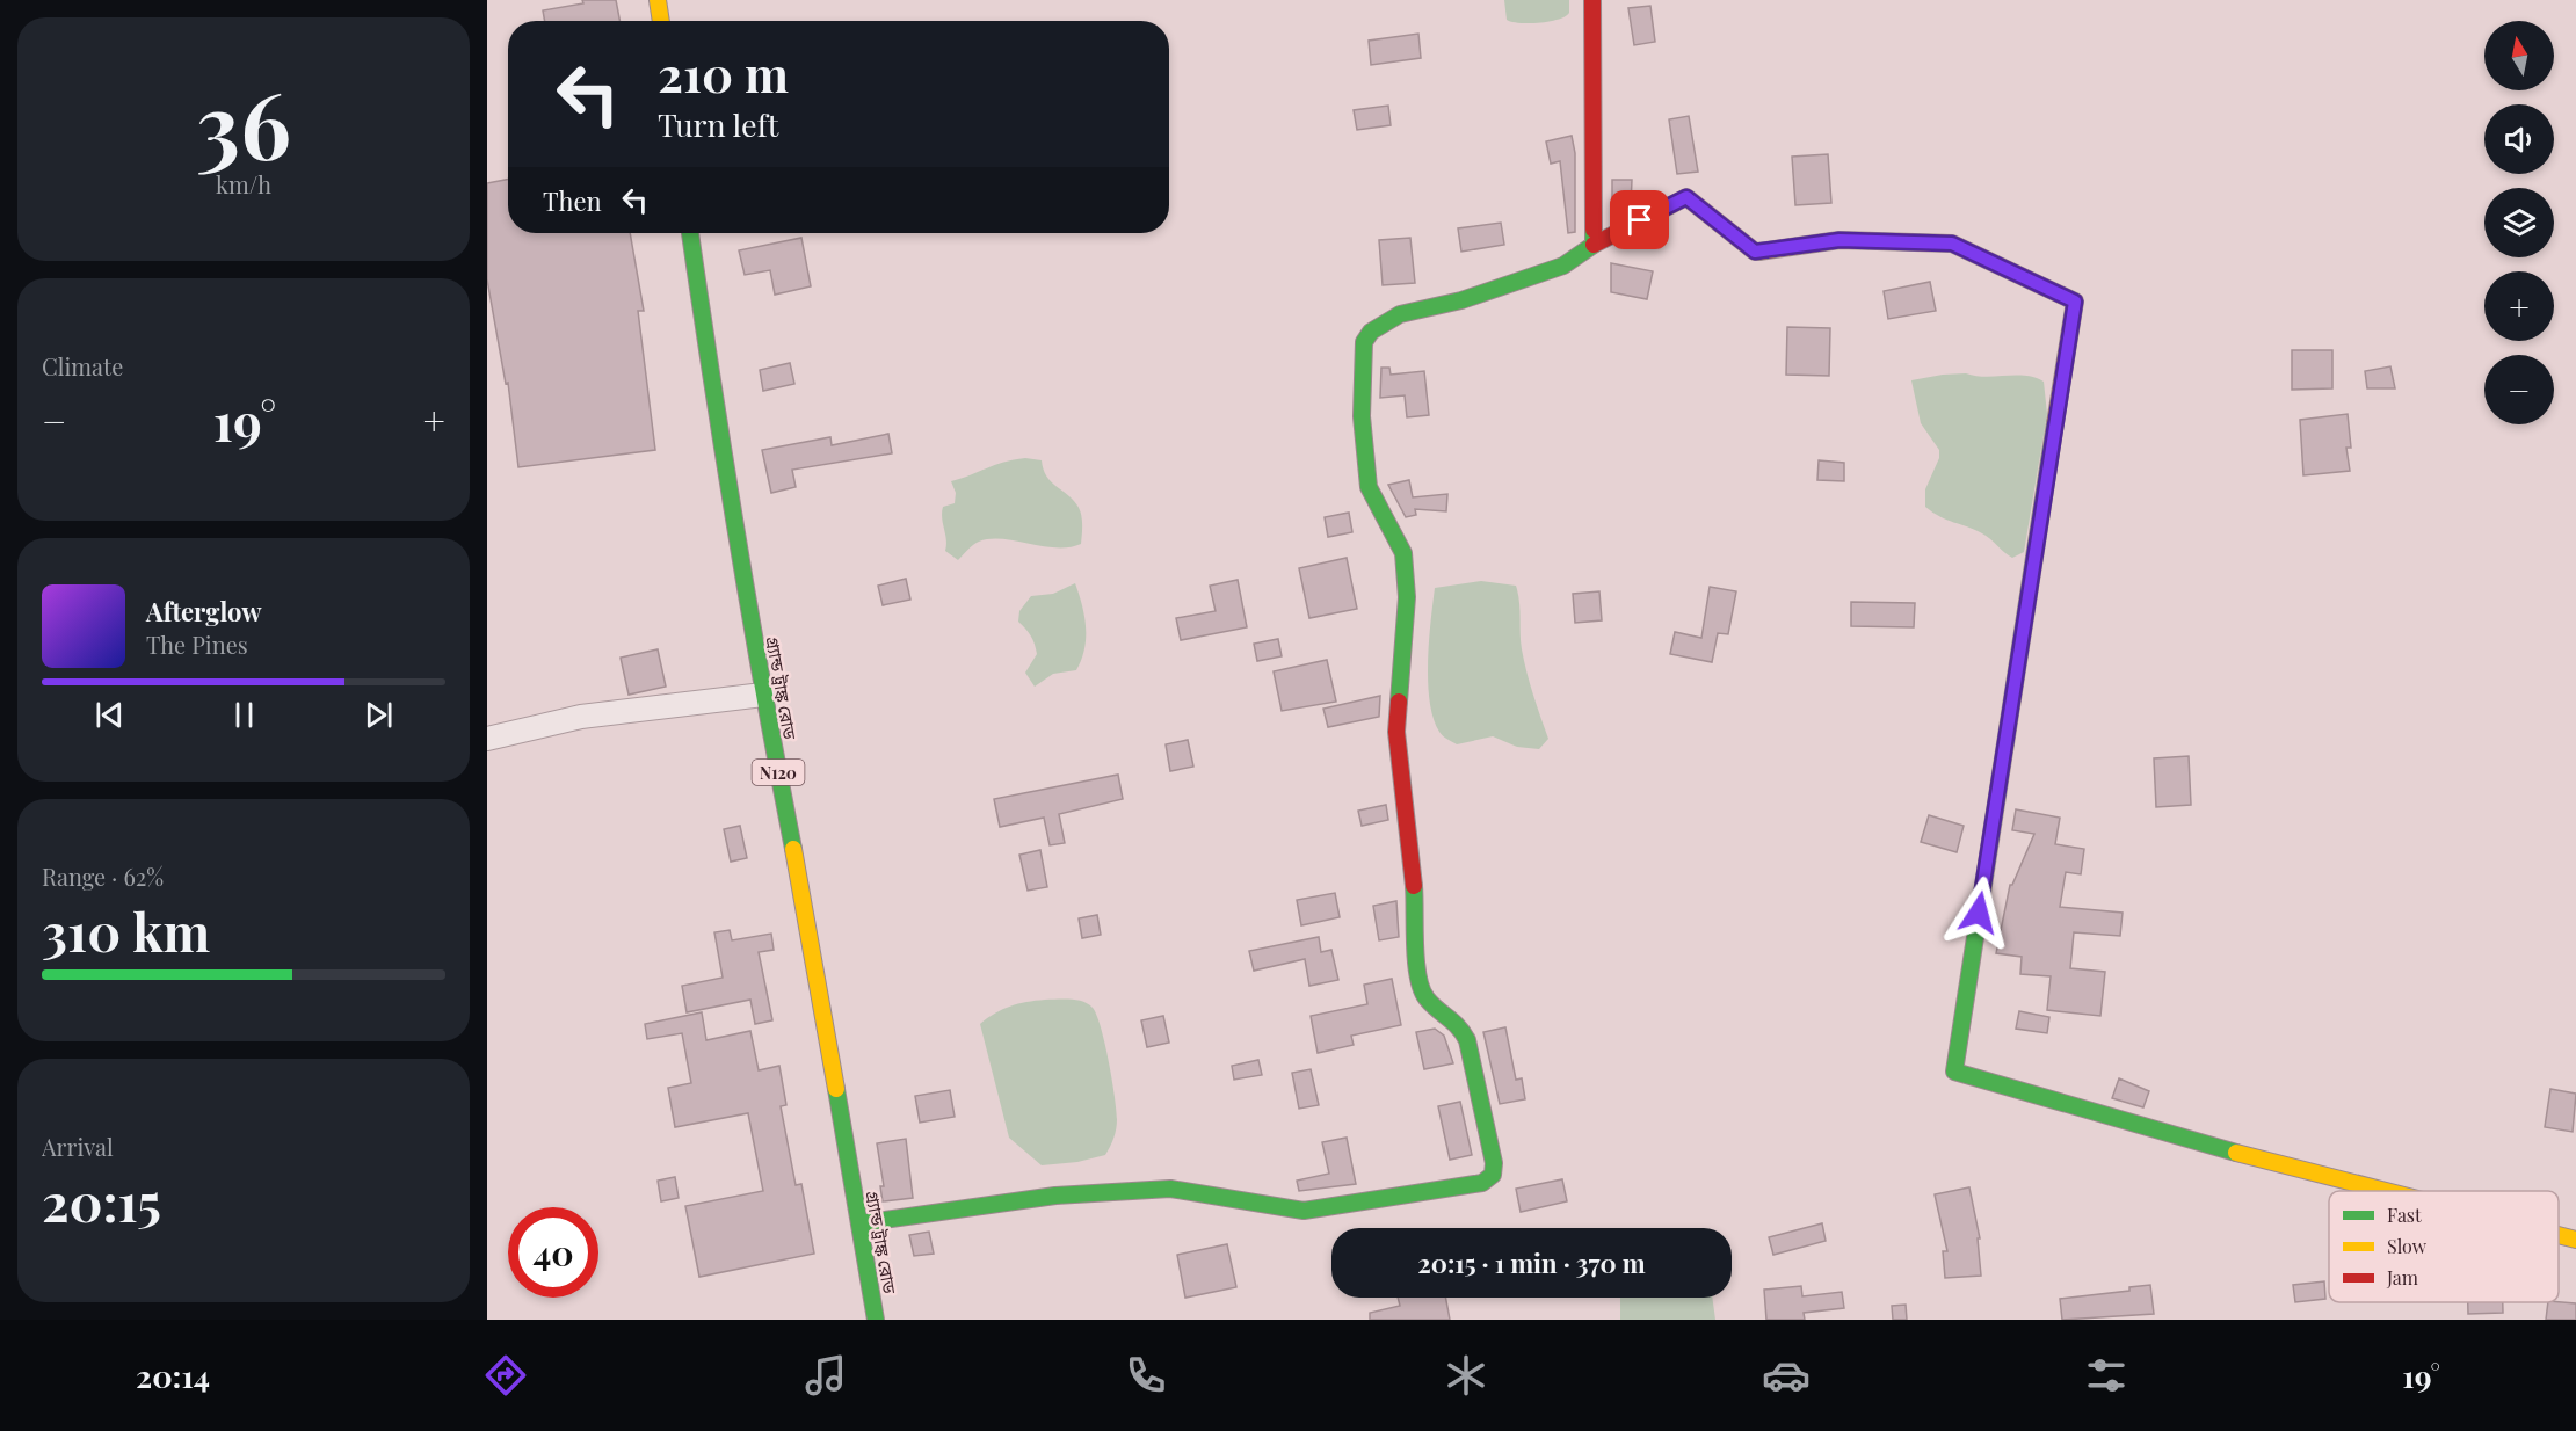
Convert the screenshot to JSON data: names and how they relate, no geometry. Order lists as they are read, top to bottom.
{
  "streets": {
    "main road": ["গ্র্যান্ড ট্রাঙ্ক রোড", "N120"]
  },
  "legend": ["Fast", "Slow", "Jam"],
  "north": "top",
  "page": {
    "tile": [
      ["36", "km/h"],
      "Climate",
      ["Range · 62%", "310 km"],
      ["Arrival", "20:15"]
    ],
    "map_buttons": ["+", "−"],
    "turn": ["210 m", "Turn left"],
    "then": "Then",
    "heat": ["−", "19°", "+"],
    "song": ["Afterglow", "The Pines"],
    "limit": "40",
    "trip": "20:15 · 1 min · 370 m",
    "tabs": ["20:14", "19°"]
  }
}
